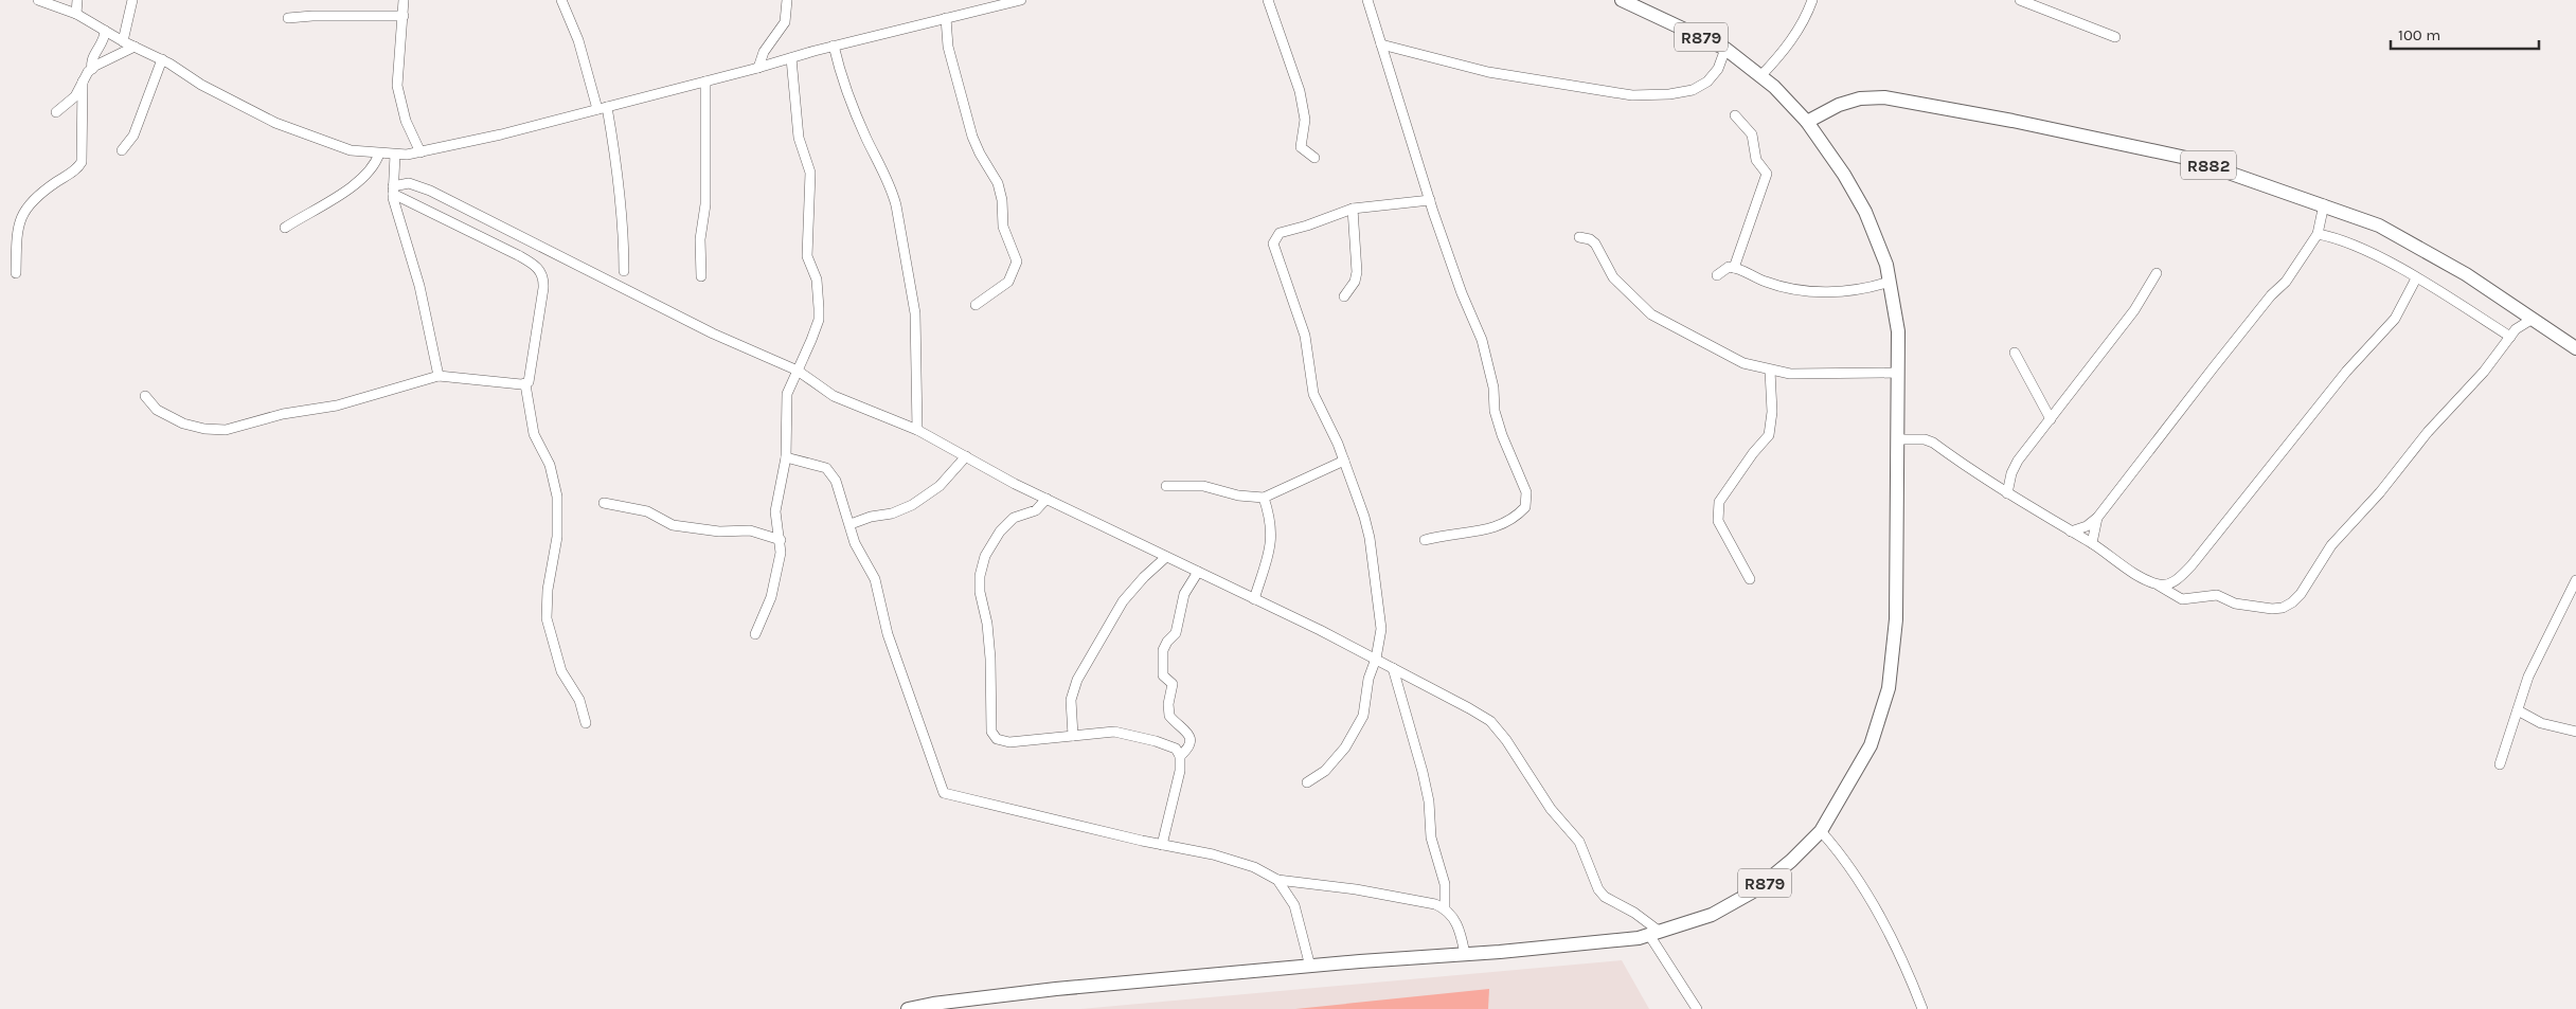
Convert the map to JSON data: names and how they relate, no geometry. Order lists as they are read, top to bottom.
{
  "streets": {
    "main road": ["R879", "R882"]
  },
  "crossings": [
    ["R879", "R882"]
  ],
  "scale_bar": "100 m"
}
